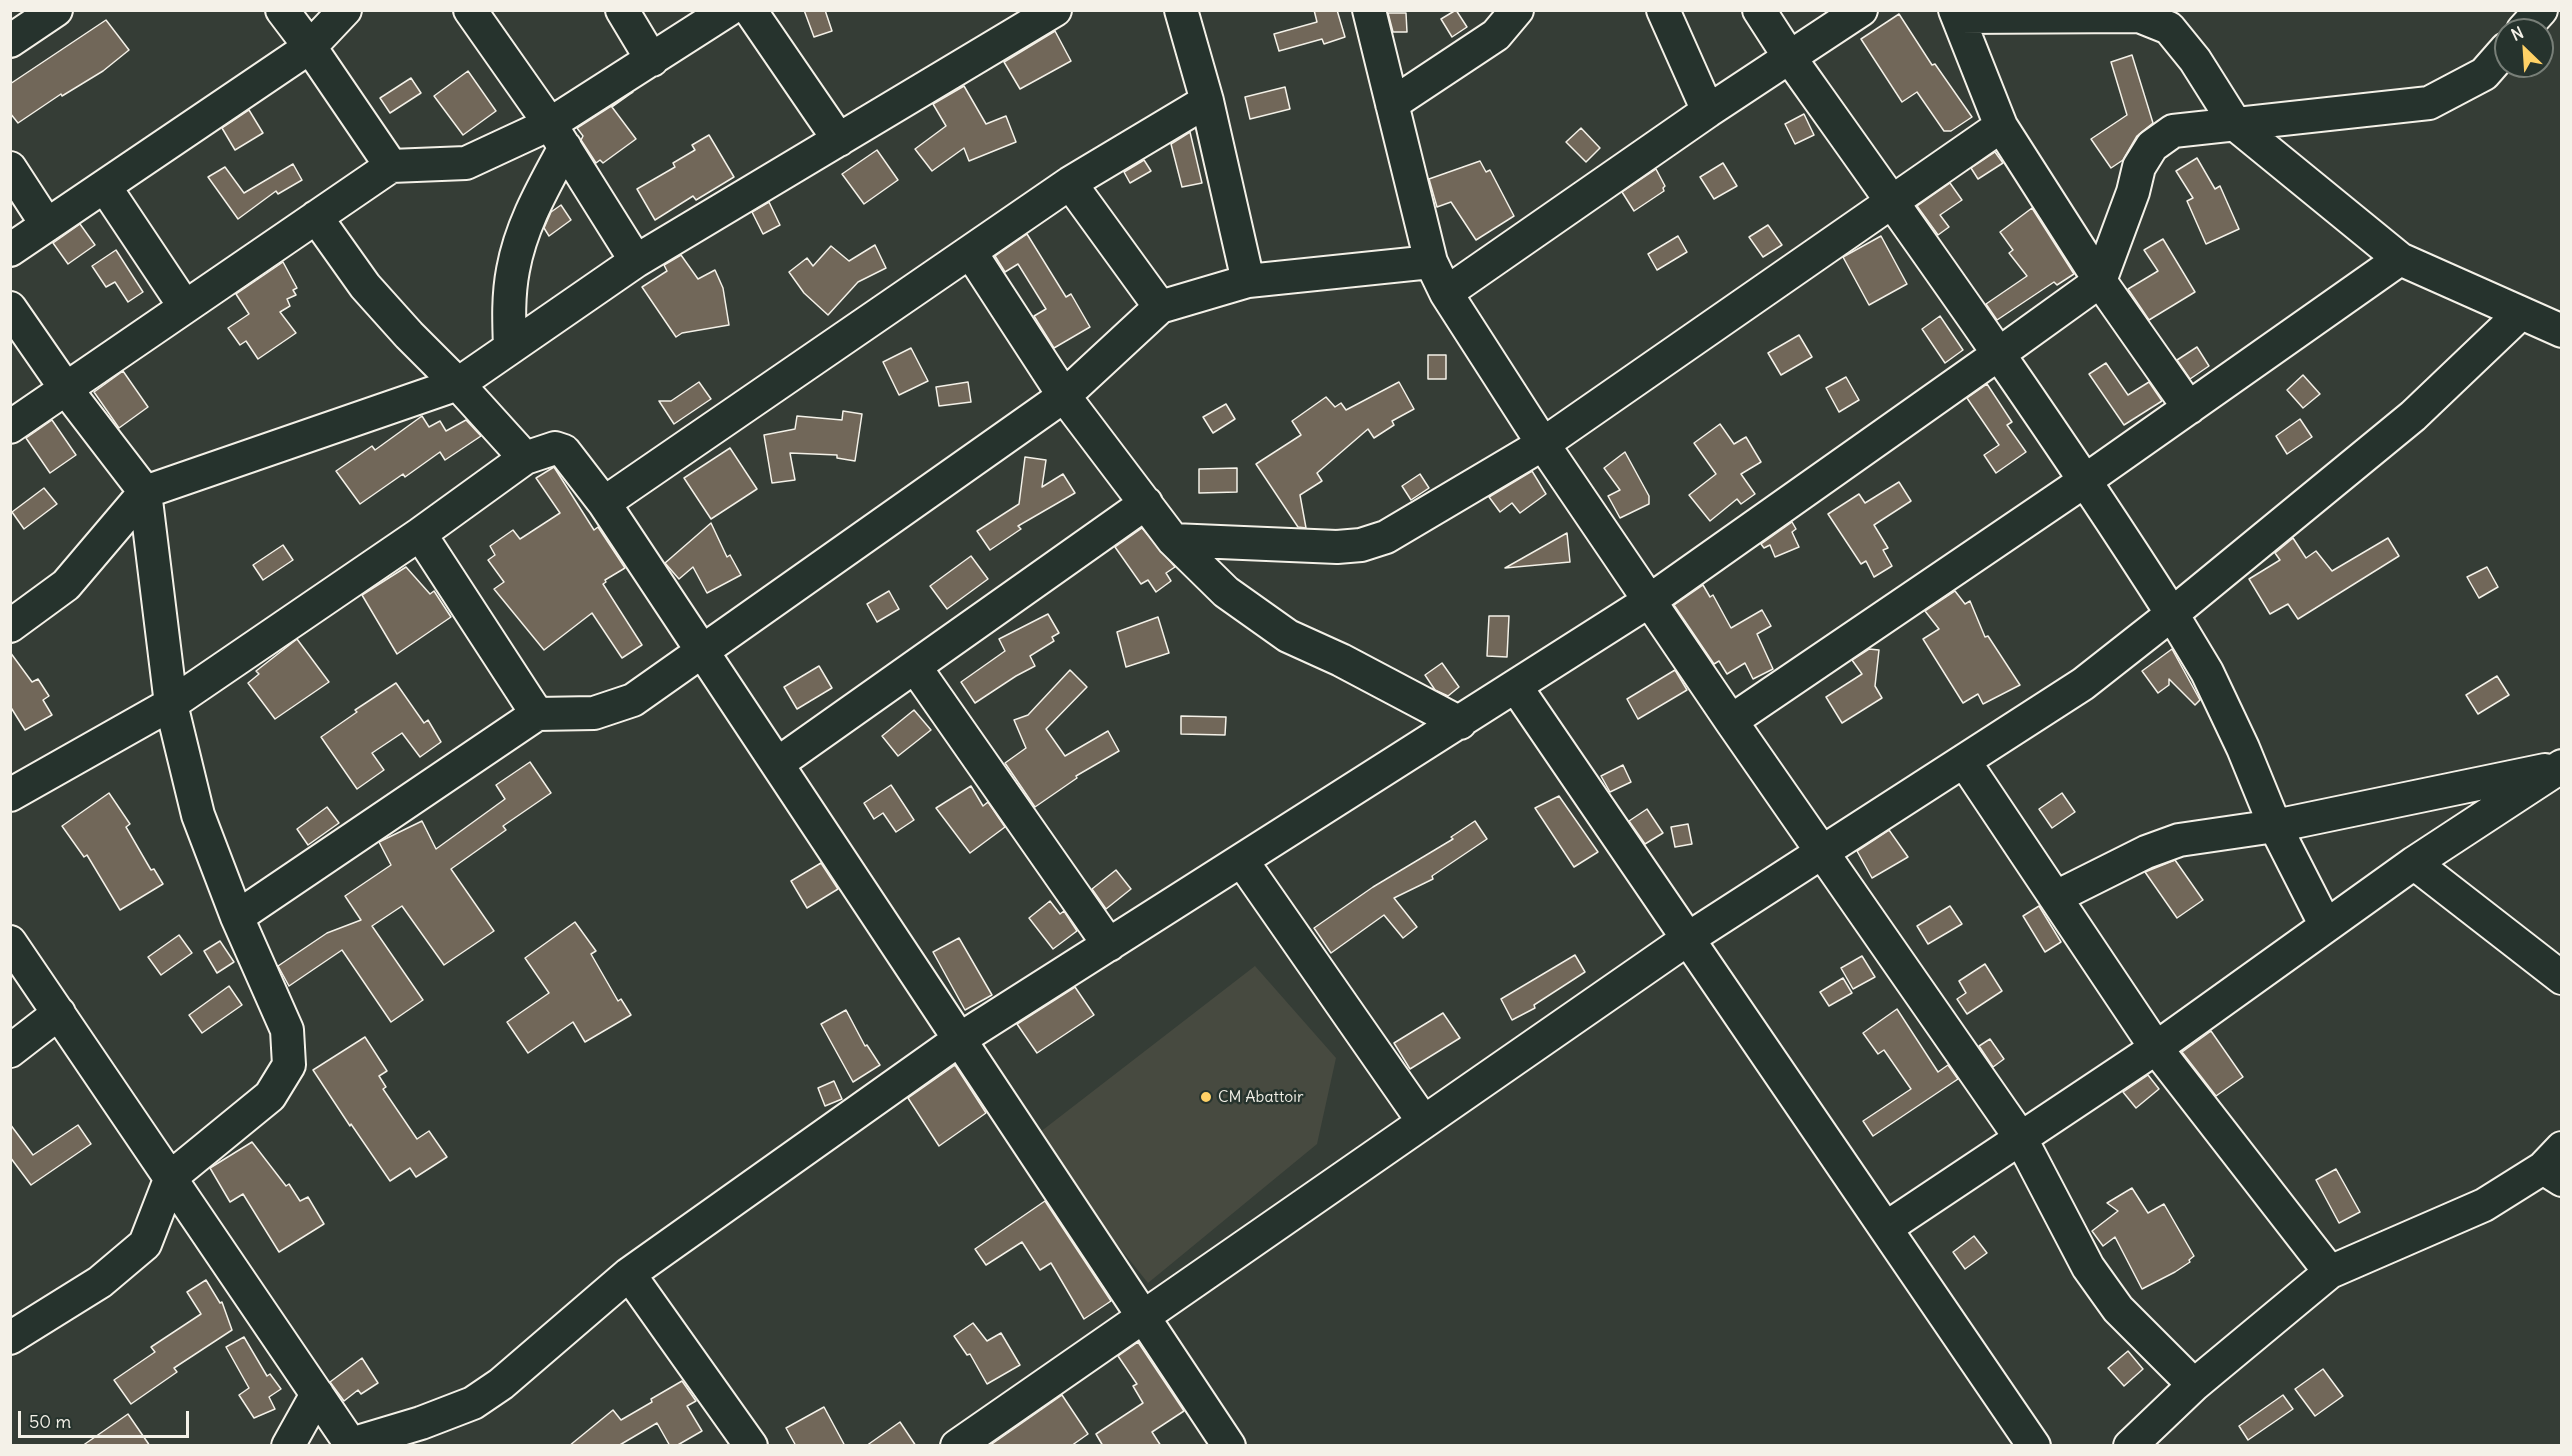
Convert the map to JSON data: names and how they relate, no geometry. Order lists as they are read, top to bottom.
{
  "places": ["CM Abattoir"],
  "scale_bar": "50 m",
  "north": "top left"
}
